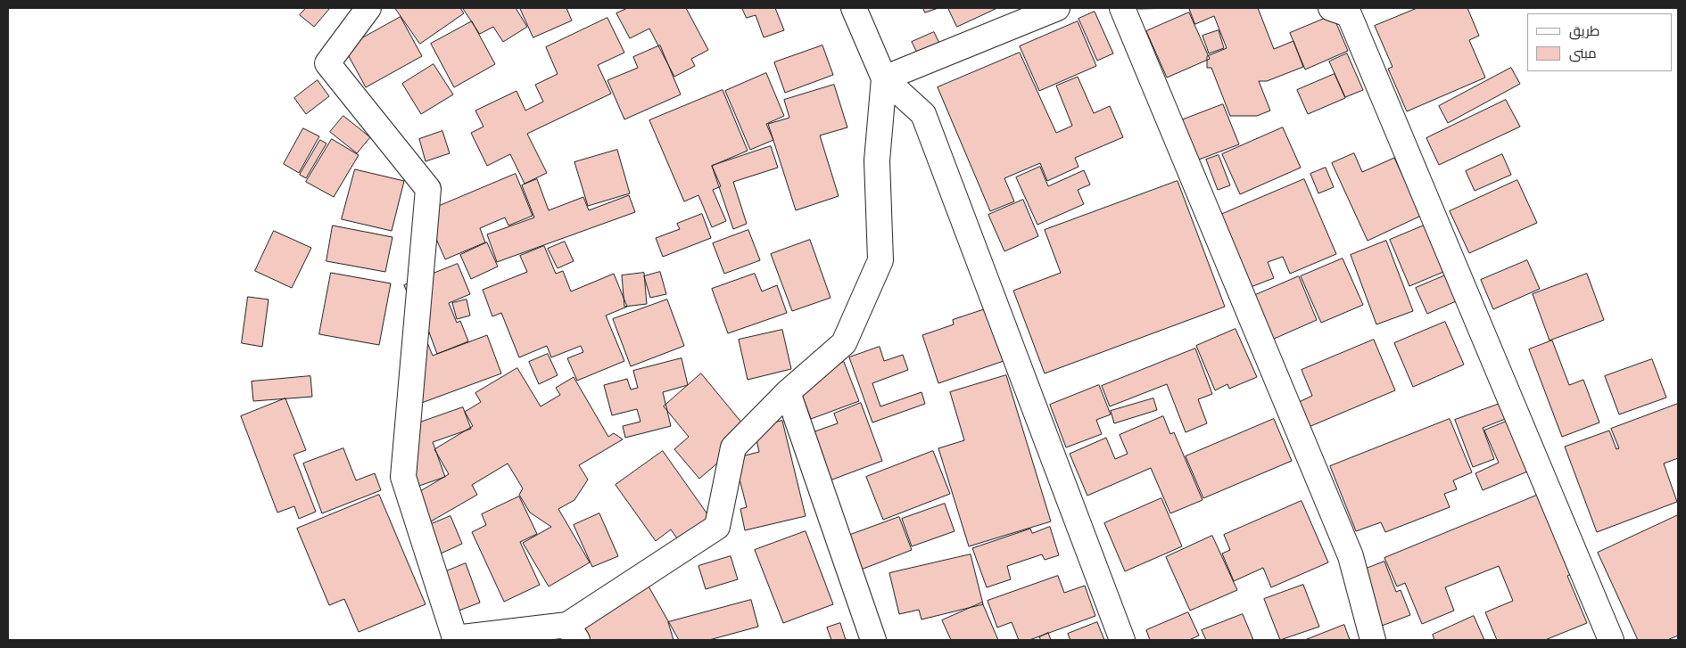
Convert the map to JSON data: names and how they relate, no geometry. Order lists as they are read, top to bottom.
{
  "legend": ["طريق", "مبنى"]
}
